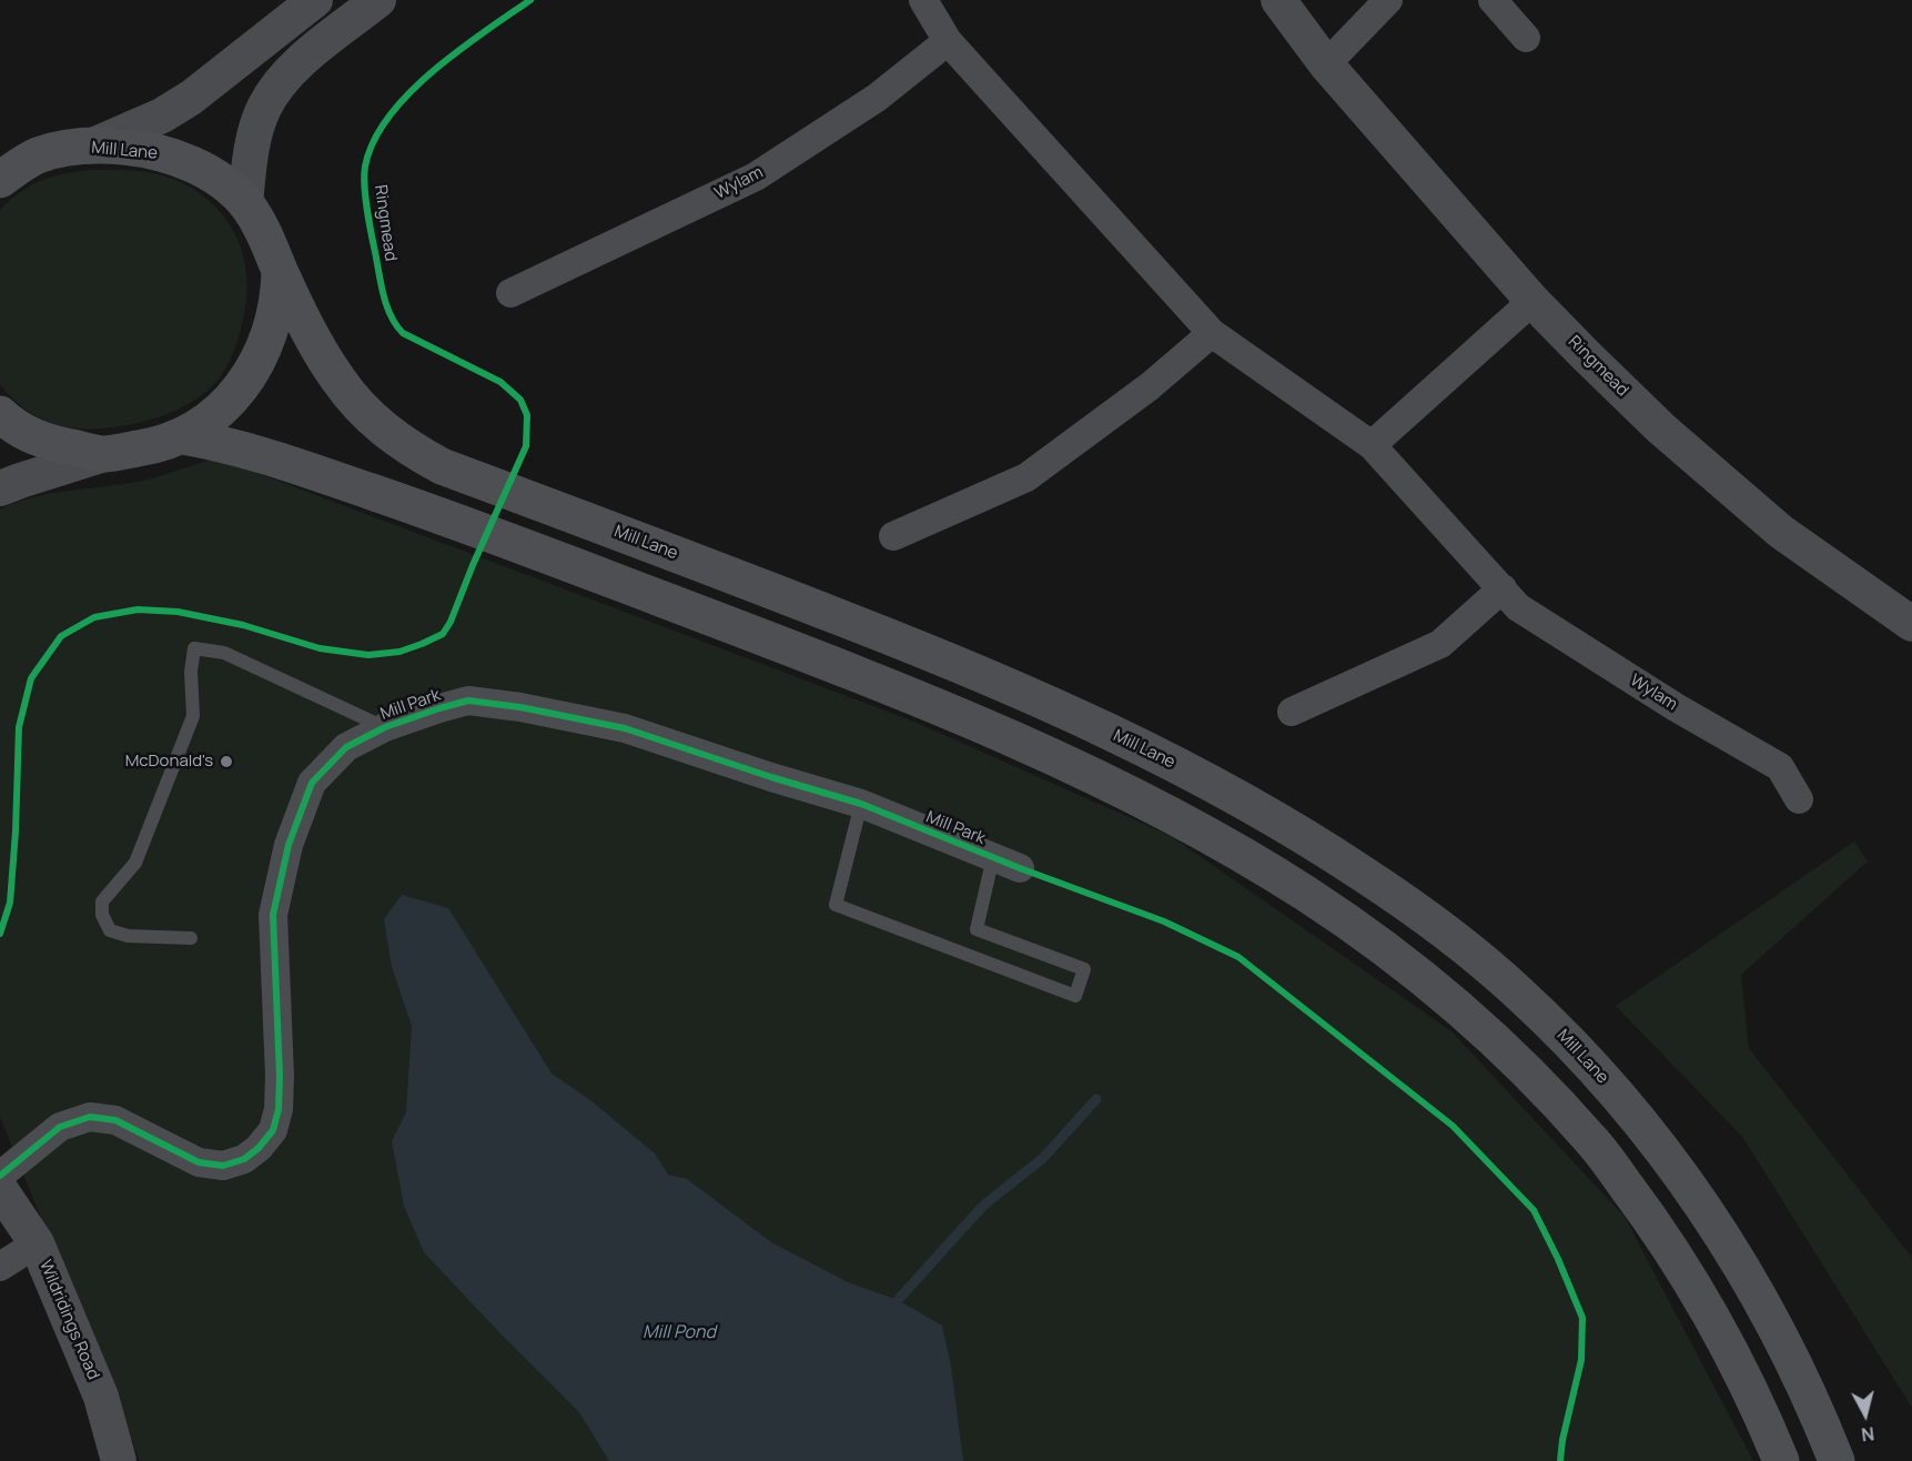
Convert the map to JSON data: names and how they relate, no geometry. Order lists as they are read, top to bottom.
{
  "streets": {
    "main road": ["Mill Lane"],
    "street": [
      "Wylam",
      "Ringmead",
      "Mill Park",
      "Wildridings Road"
    ]
  },
  "water": ["Mill Pond"],
  "places": ["McDonald's"],
  "north": "bottom"
}
